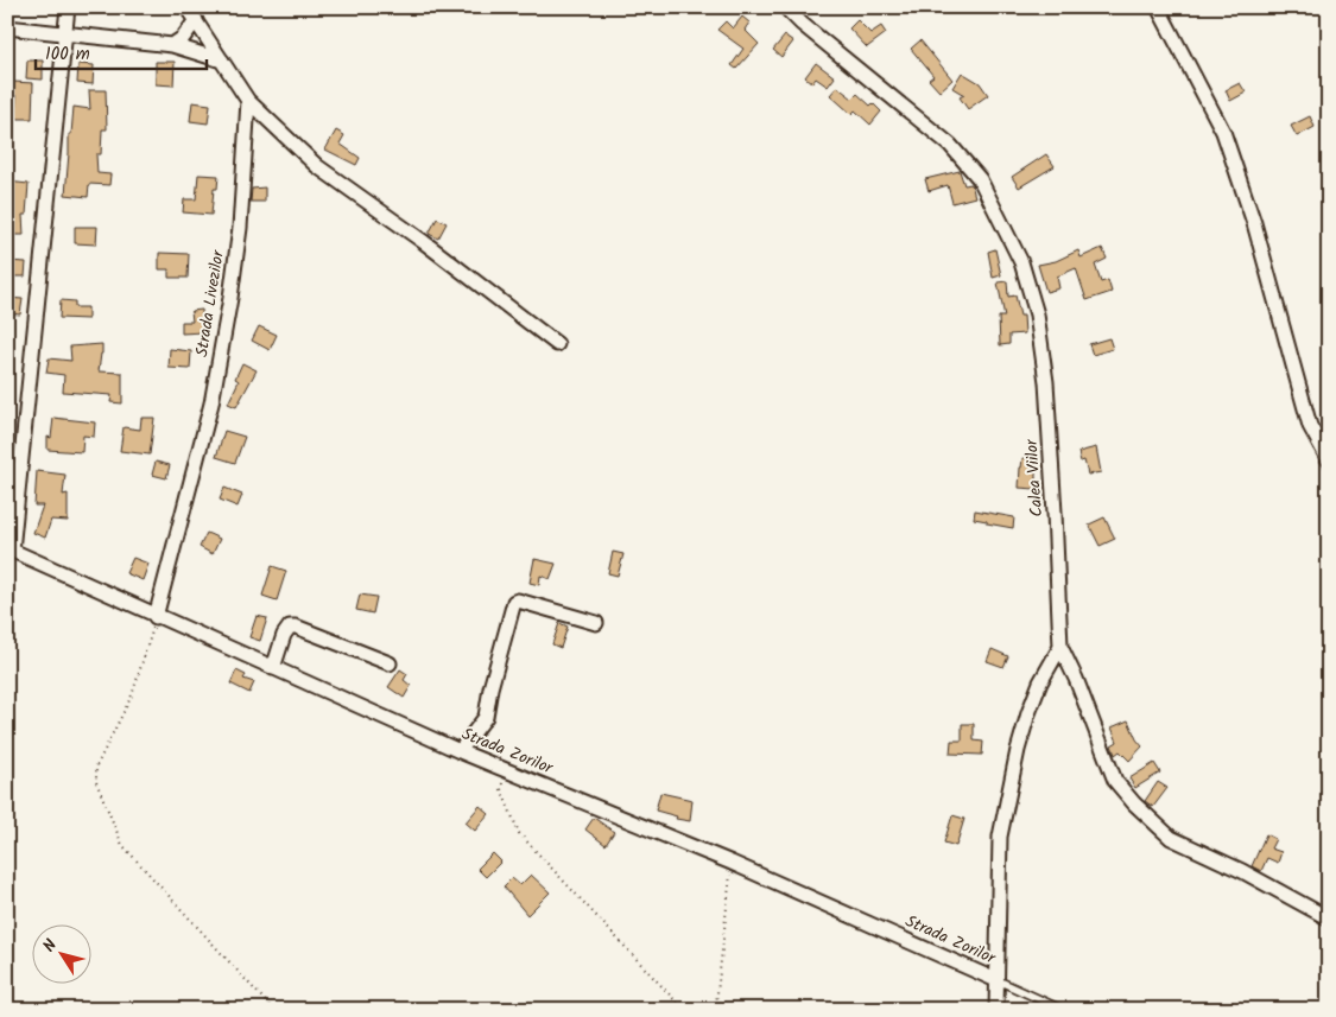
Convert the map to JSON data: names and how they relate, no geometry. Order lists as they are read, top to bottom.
{
  "streets": {
    "street": ["Strada Livezilor", "Calea Viilor", "Strada Zorilor"]
  },
  "crossings": [
    ["Strada Livezilor", "Strada Zorilor"]
  ],
  "scale_bar": "100 m",
  "north": "top left"
}
